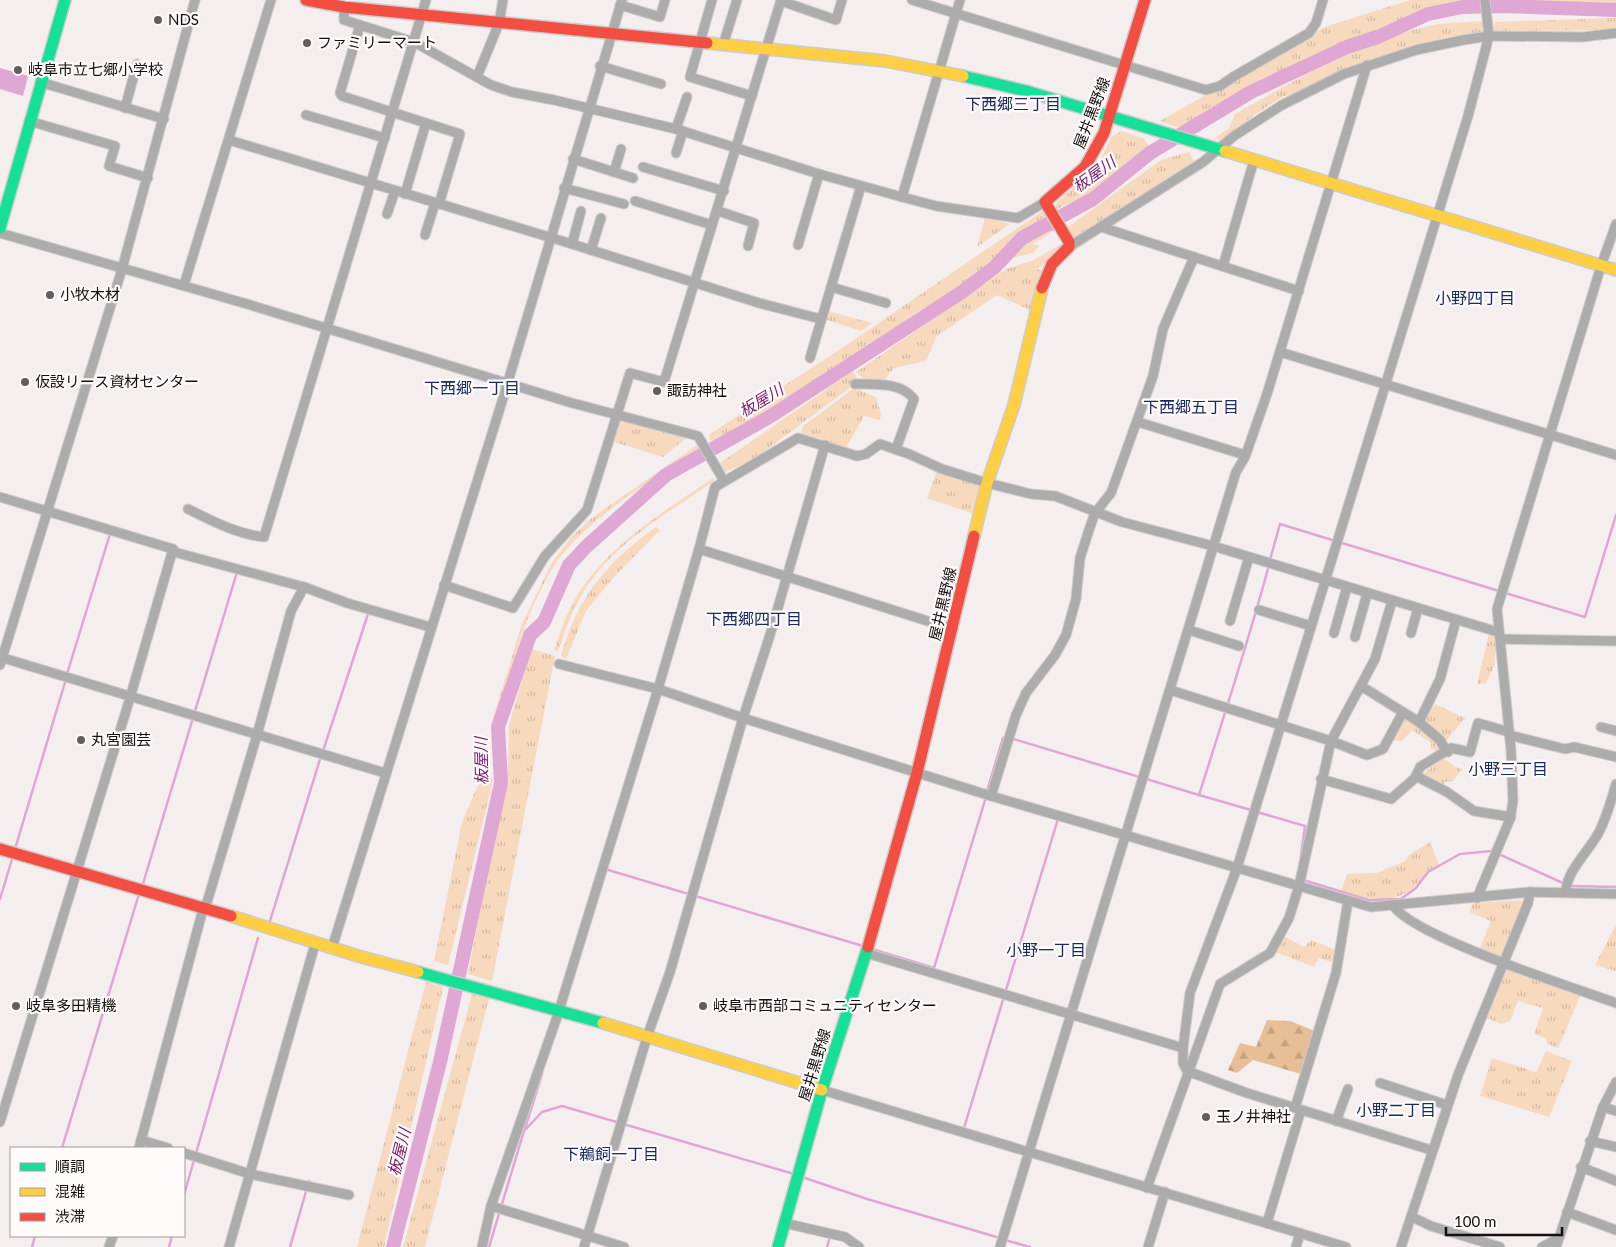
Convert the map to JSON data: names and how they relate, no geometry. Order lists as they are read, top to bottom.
{
  "streets": {
    "street": ["屋井黒野線"]
  },
  "districts": [
    "下西郷三丁目",
    "小野四丁目",
    "下西郷一丁目",
    "下西郷五丁目",
    "下西郷四丁目",
    "小野三丁目",
    "小野一丁目",
    "小野二丁目",
    "下鵜飼一丁目"
  ],
  "water": ["板屋川"],
  "places": [
    "NDS",
    "ファミリーマート",
    "岐阜市立七郷小学校",
    "小牧木材",
    "仮設リース資材センター",
    "諏訪神社",
    "丸宮園芸",
    "岐阜多田精機",
    "岐阜市西部コミュニティセンター",
    "玉ノ井神社"
  ],
  "legend": ["順調", "混雑", "渋滞"],
  "scale_bar": "100 m"
}
